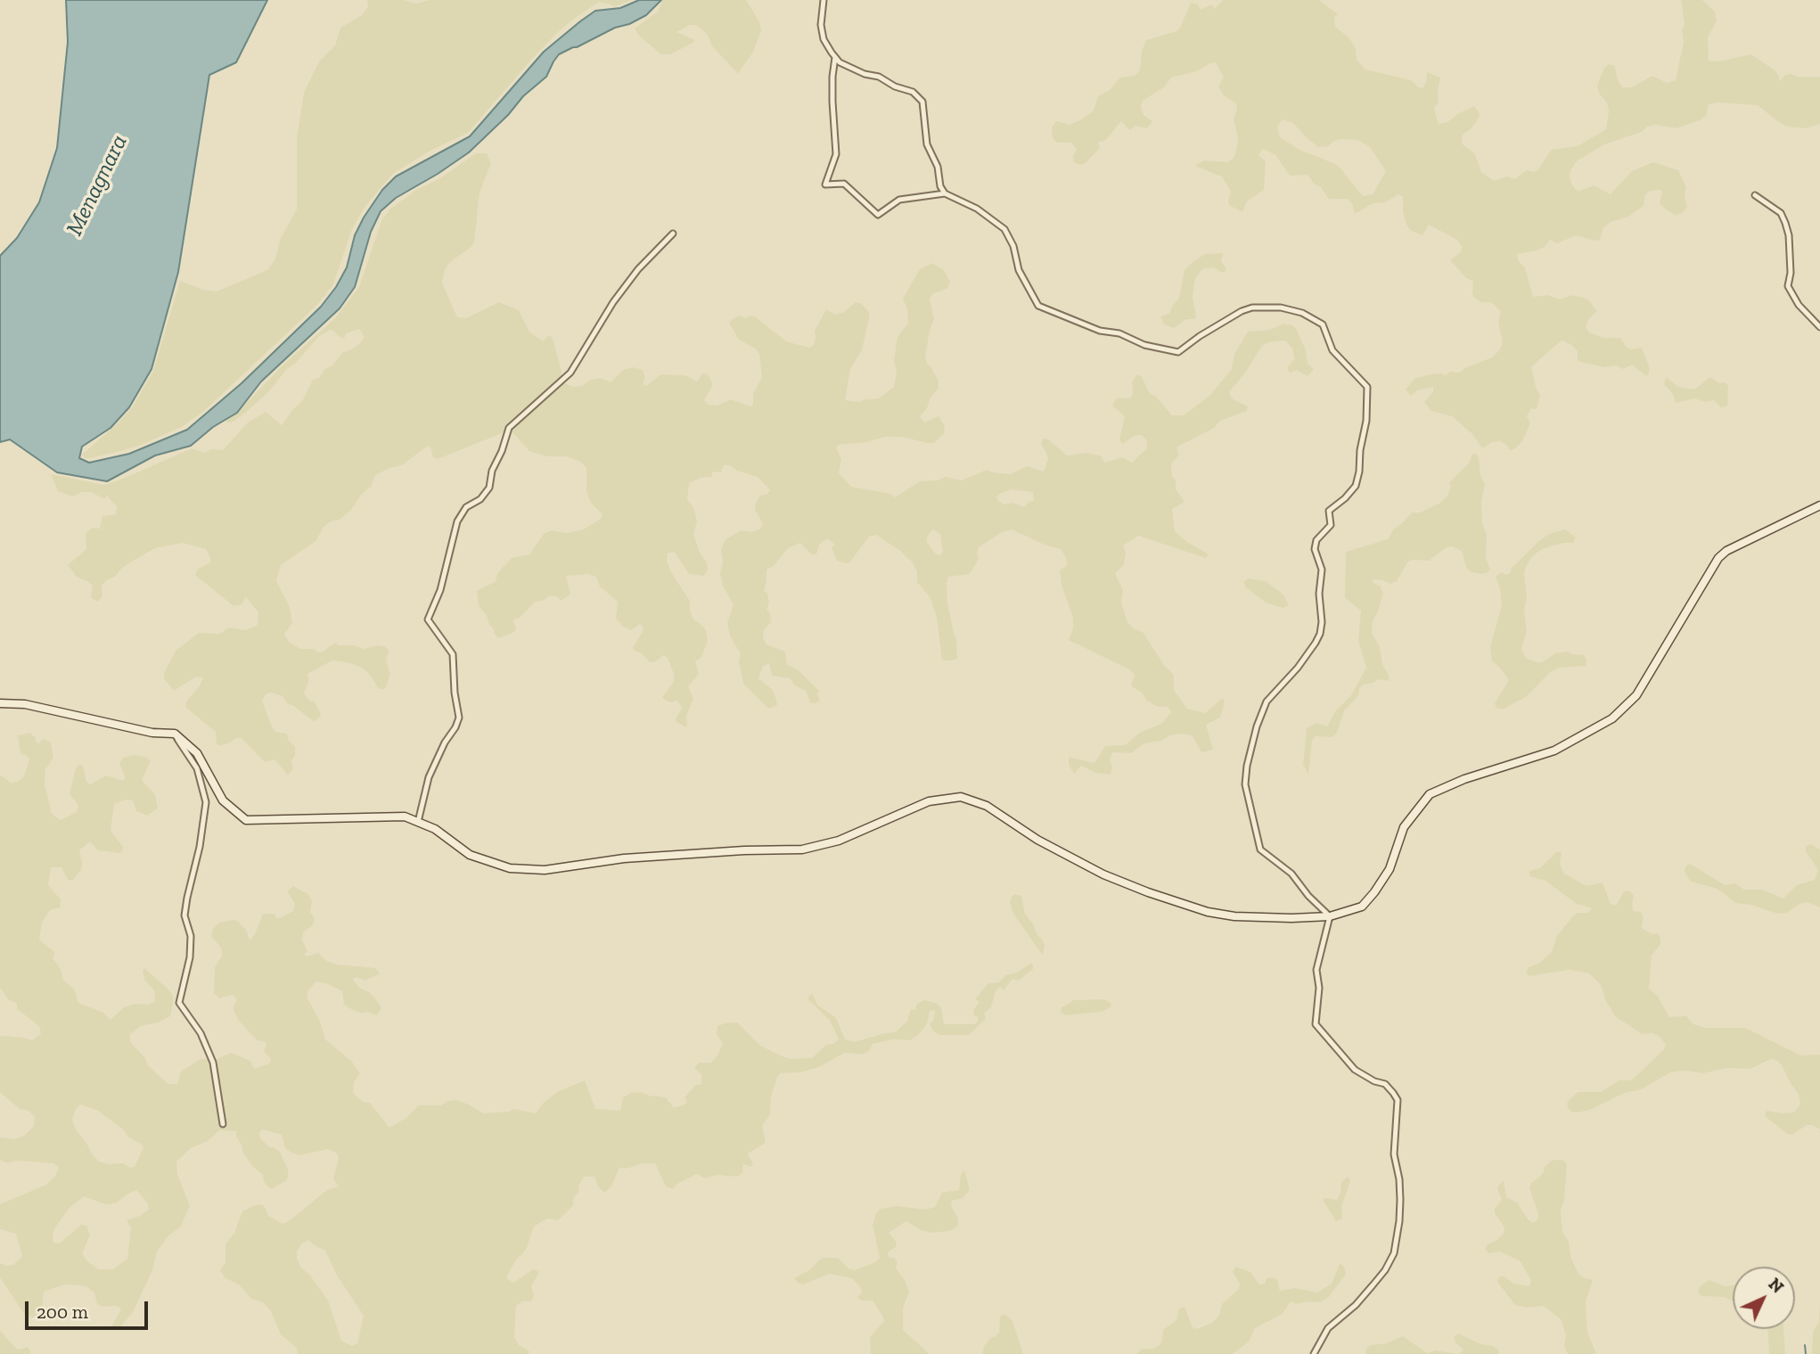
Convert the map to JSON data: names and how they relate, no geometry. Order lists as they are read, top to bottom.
{
  "water": ["Menagnara"],
  "scale_bar": "200 m",
  "north": "top right"
}
